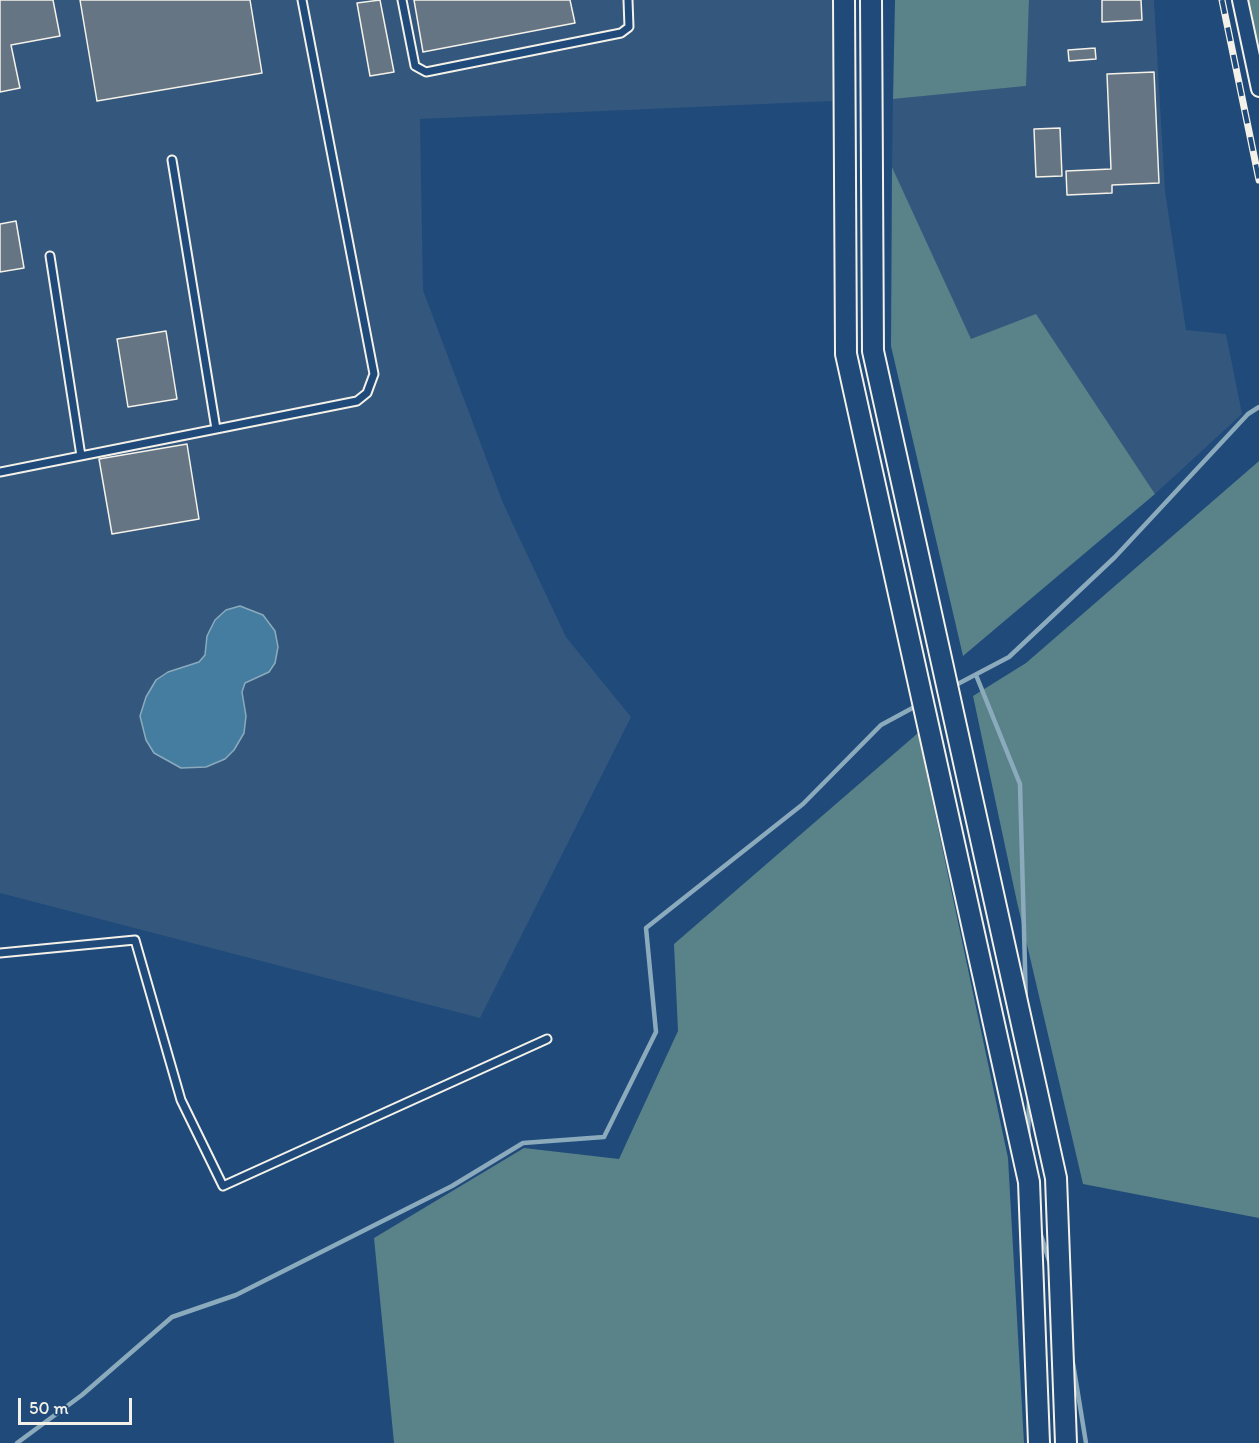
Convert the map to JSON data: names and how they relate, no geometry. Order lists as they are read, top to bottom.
{
  "scale_bar": "50 m"
}
